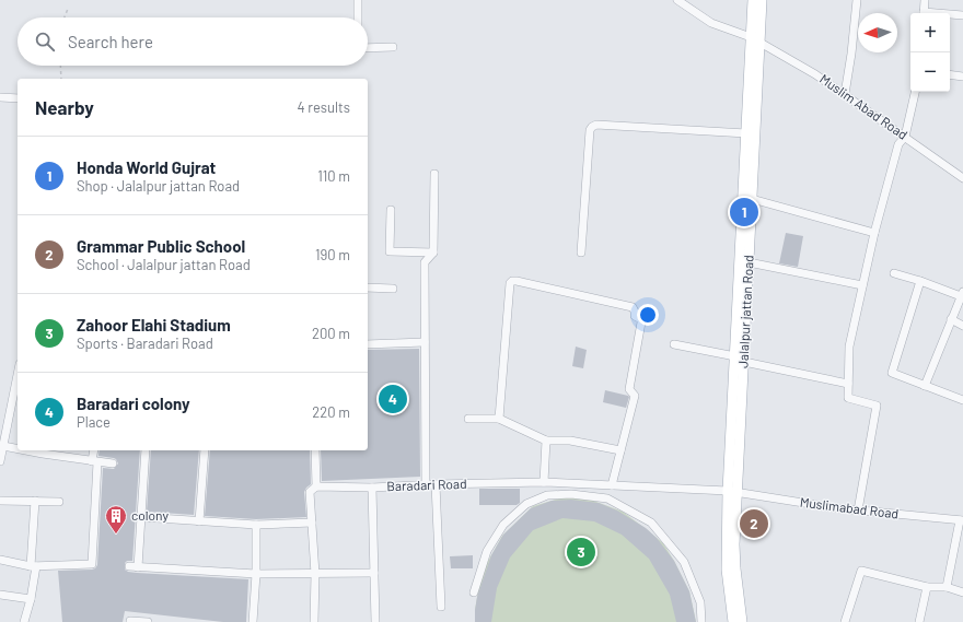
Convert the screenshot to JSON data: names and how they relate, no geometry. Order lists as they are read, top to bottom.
{
  "streets": {
    "main road": ["Jalalpur jattan Road"],
    "street": ["Muslim Abad Road", "Baradari Road", "Muslimabad Road"]
  },
  "crossings": [
    ["Muslim Abad Road", "Jalalpur jattan Road"],
    ["Jalalpur jattan Road", "Baradari Road"],
    ["Jalalpur jattan Road", "Muslimabad Road"],
    ["Baradari Road", "Muslimabad Road"]
  ],
  "places": {
    "building": ["colony"]
  },
  "north": "left",
  "page": {
    "map_buttons": ["+", "−"],
    "search": "Search here",
    "heading": ["Nearby", "4 results"],
    "list": [
      {
        "mark": "1",
        "name": "Honda World Gujrat",
        "note": "Shop · Jalalpur jattan Road",
        "value": "110 m"
      },
      {
        "mark": "2",
        "name": "Grammar Public School",
        "note": "School · Jalalpur jattan Road",
        "value": "190 m"
      },
      {
        "mark": "3",
        "name": "Zahoor Elahi Stadium",
        "note": "Sports · Baradari Road",
        "value": "200 m"
      },
      {
        "mark": "4",
        "name": "Baradari colony",
        "note": "Place",
        "value": "220 m"
      }
    ],
    "pins": [
      "1",
      "4",
      "2",
      "3"
    ]
  }
}
